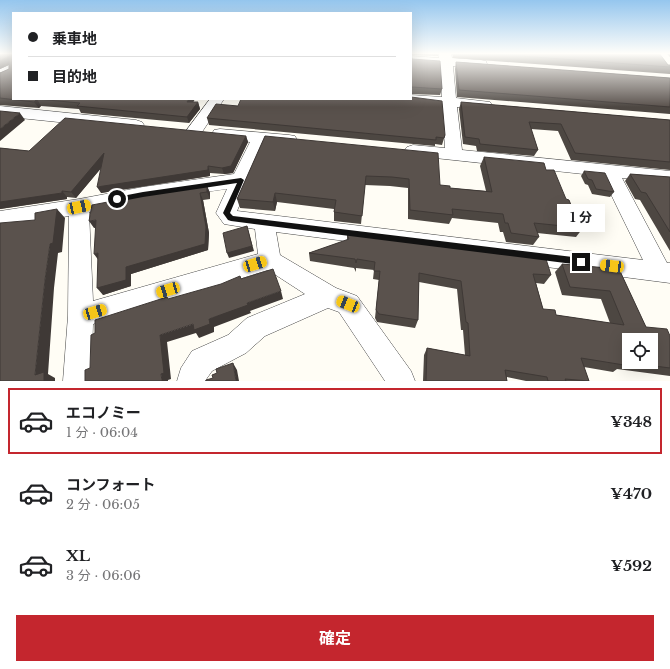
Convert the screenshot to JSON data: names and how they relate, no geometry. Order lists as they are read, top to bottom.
{
  "page": {
    "banner": ["乗車地", "目的地"],
    "bubble": "1 分",
    "list": [
      {
        "name": "エコノミー",
        "note": "1 分 · 06:04",
        "value": "¥348"
      },
      {
        "name": "コンフォート",
        "note": "2 分 · 06:05",
        "value": "¥470"
      },
      {
        "name": "XL",
        "note": "3 分 · 06:06",
        "value": "¥592"
      }
    ],
    "buttons": "確定"
  }
}
